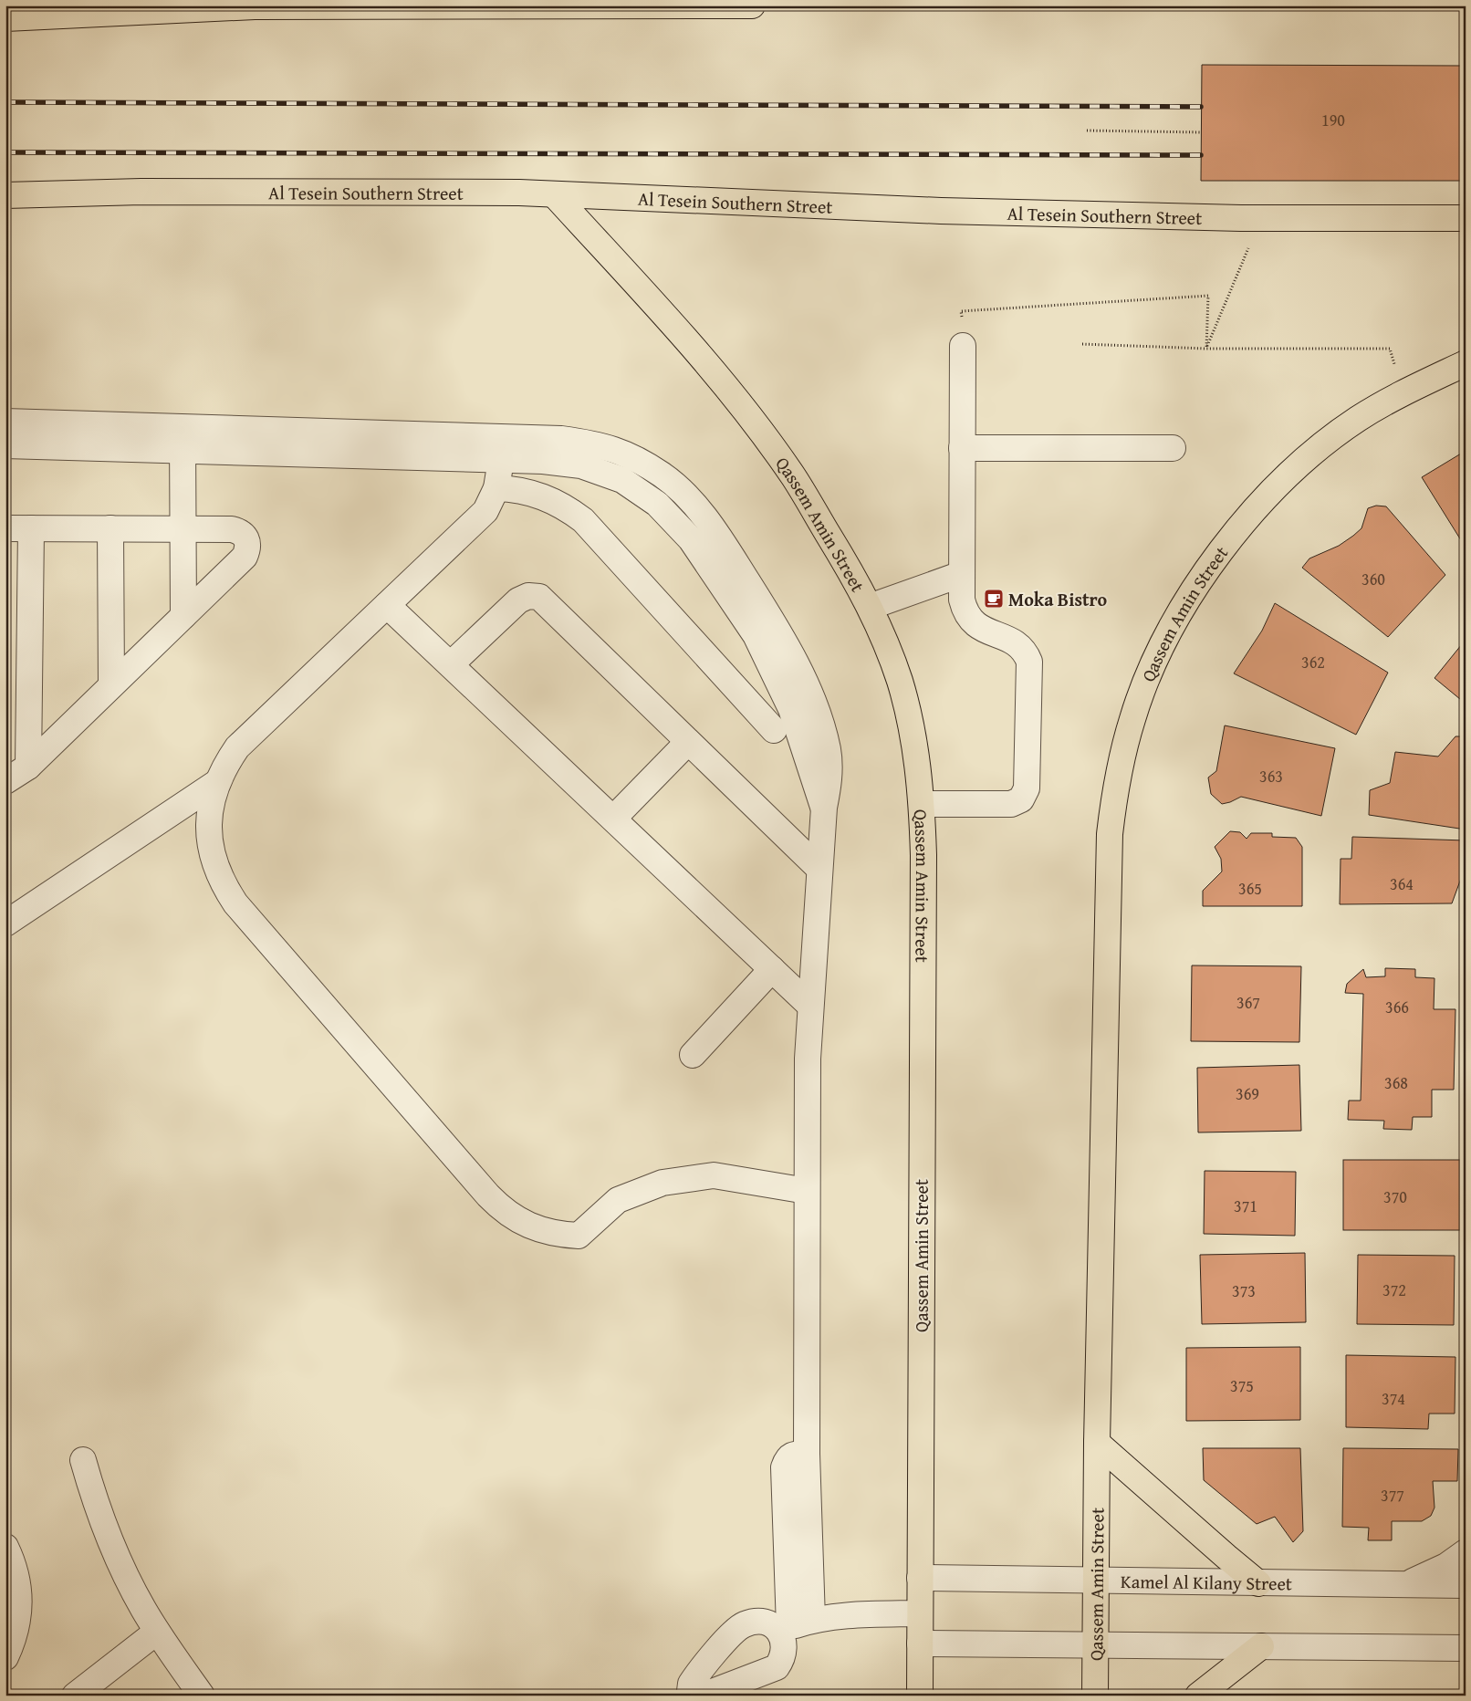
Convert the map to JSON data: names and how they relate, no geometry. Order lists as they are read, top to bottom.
{
  "streets": {
    "main road": ["Al Tesein Southern Street", "Qassem Amin Street"],
    "street": ["Kamel Al Kilany Street"]
  },
  "crossings": [
    ["Al Tesein Southern Street", "Qassem Amin Street"],
    ["Qassem Amin Street", "Kamel Al Kilany Street"]
  ],
  "places": {
    "cafe": ["Moka Bistro"]
  },
  "house_numbers": [
    "190",
    "360",
    "362",
    "363",
    "364",
    "365",
    "367",
    "366",
    "368",
    "369",
    "370",
    "371",
    "372",
    "373",
    "375",
    "374",
    "377"
  ]
}
